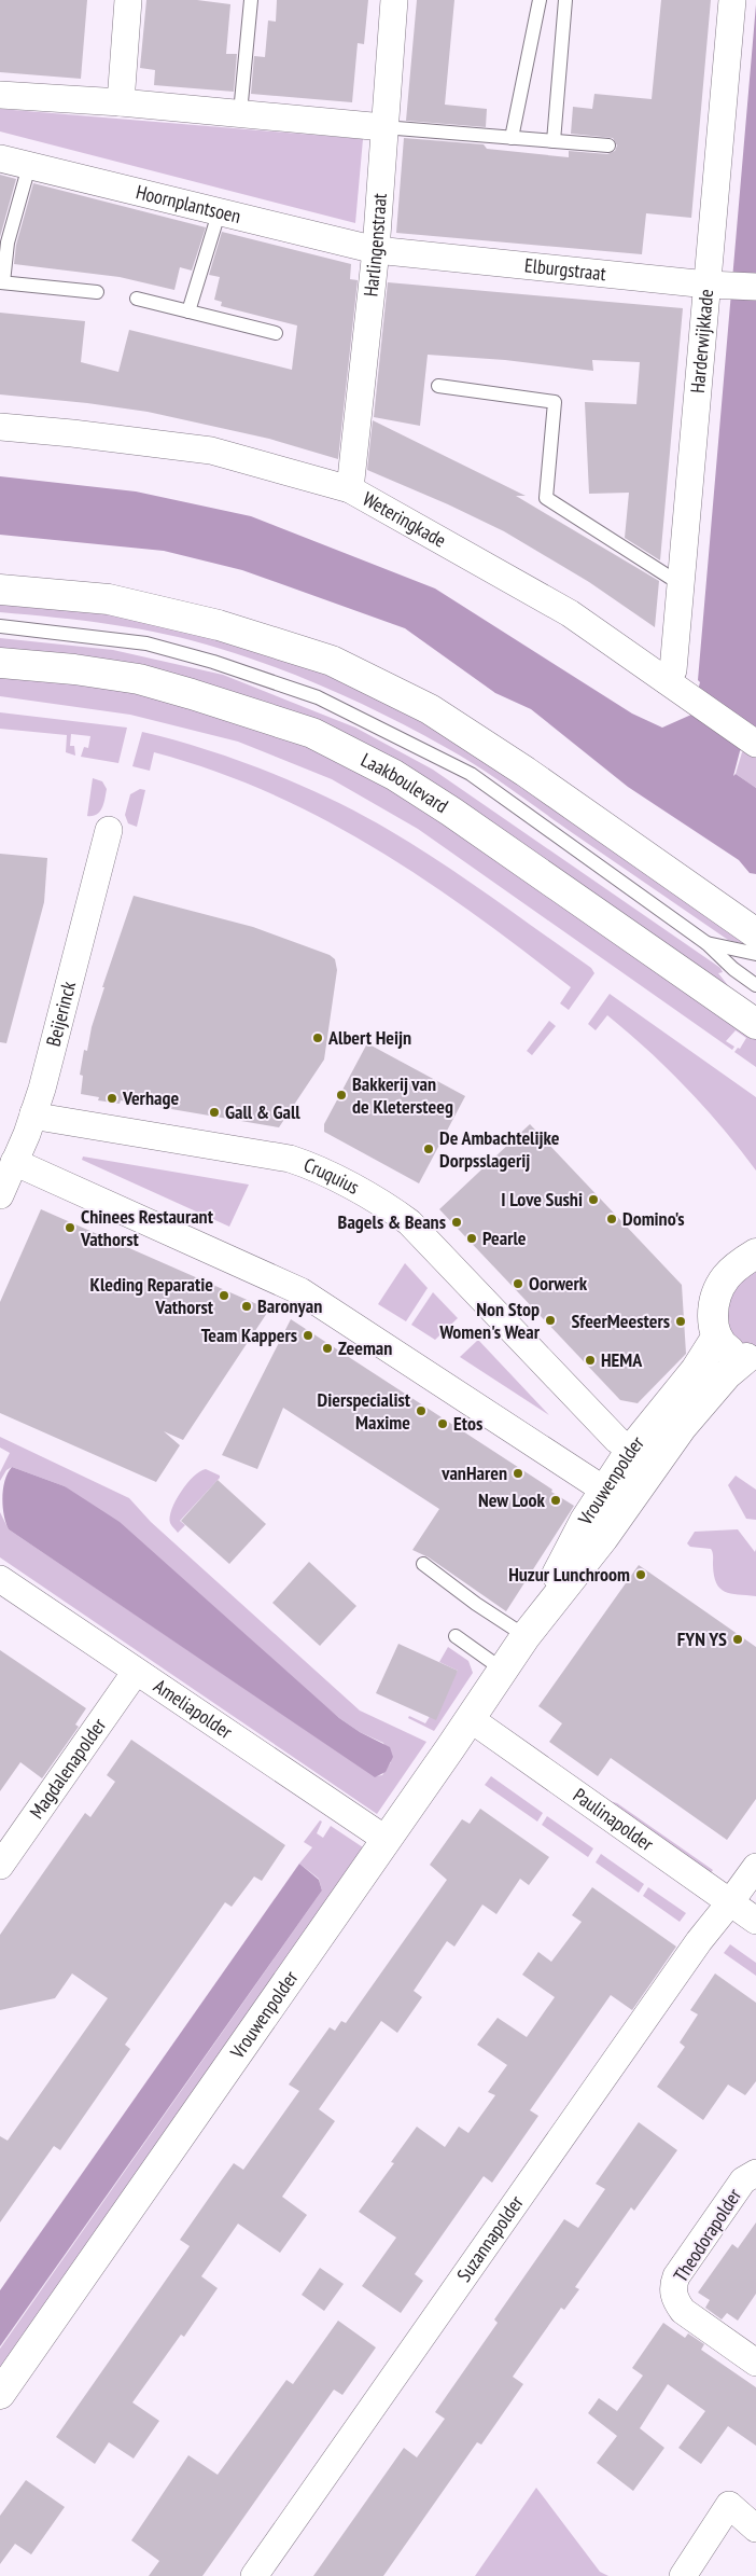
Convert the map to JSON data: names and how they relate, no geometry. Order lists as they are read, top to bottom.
{
  "streets": {
    "main road": ["Laakboulevard", "Vrouwenpolder"],
    "street": [
      "Hoornplantsoen",
      "Harlingenstraat",
      "Elburgstraat",
      "Harderwijkkade",
      "Weteringkade",
      "Beijerinck",
      "Cruquius",
      "Ameliapolder",
      "Magdalenapolder",
      "Paulinapolder",
      "Theodorapolder",
      "Suzannapolder"
    ]
  },
  "crossings": [
    ["Hoornplantsoen", "Harlingenstraat"],
    ["Hoornplantsoen", "Elburgstraat"],
    ["Harlingenstraat", "Elburgstraat"],
    ["Harlingenstraat", "Weteringkade"],
    ["Elburgstraat", "Harderwijkkade"],
    ["Harderwijkkade", "Weteringkade"],
    ["Beijerinck", "Cruquius"],
    ["Cruquius", "Vrouwenpolder"],
    ["Vrouwenpolder", "Ameliapolder"],
    ["Vrouwenpolder", "Paulinapolder"],
    ["Ameliapolder", "Magdalenapolder"],
    ["Paulinapolder", "Suzannapolder"]
  ],
  "places": [
    "Albert Heijn",
    "Bakkerij van de Kletersteeg",
    "Verhage",
    "Gall & Gall",
    "De Ambachtelijke Dorpsslagerij",
    "I Love Sushi",
    "Domino's",
    "Bagels & Beans",
    "Chinees Restaurant Vathorst",
    "Pearle",
    "Oorwerk",
    "Kleding Reparatie Vathorst",
    "Baronyan",
    "Non Stop Women's Wear",
    "SfeerMeesters",
    "Team Kappers",
    "Zeeman",
    "HEMA",
    "Dierspecialist Maxime",
    "Etos",
    "vanHaren",
    "New Look",
    "Huzur Lunchroom",
    "FYN YS"
  ]
}
